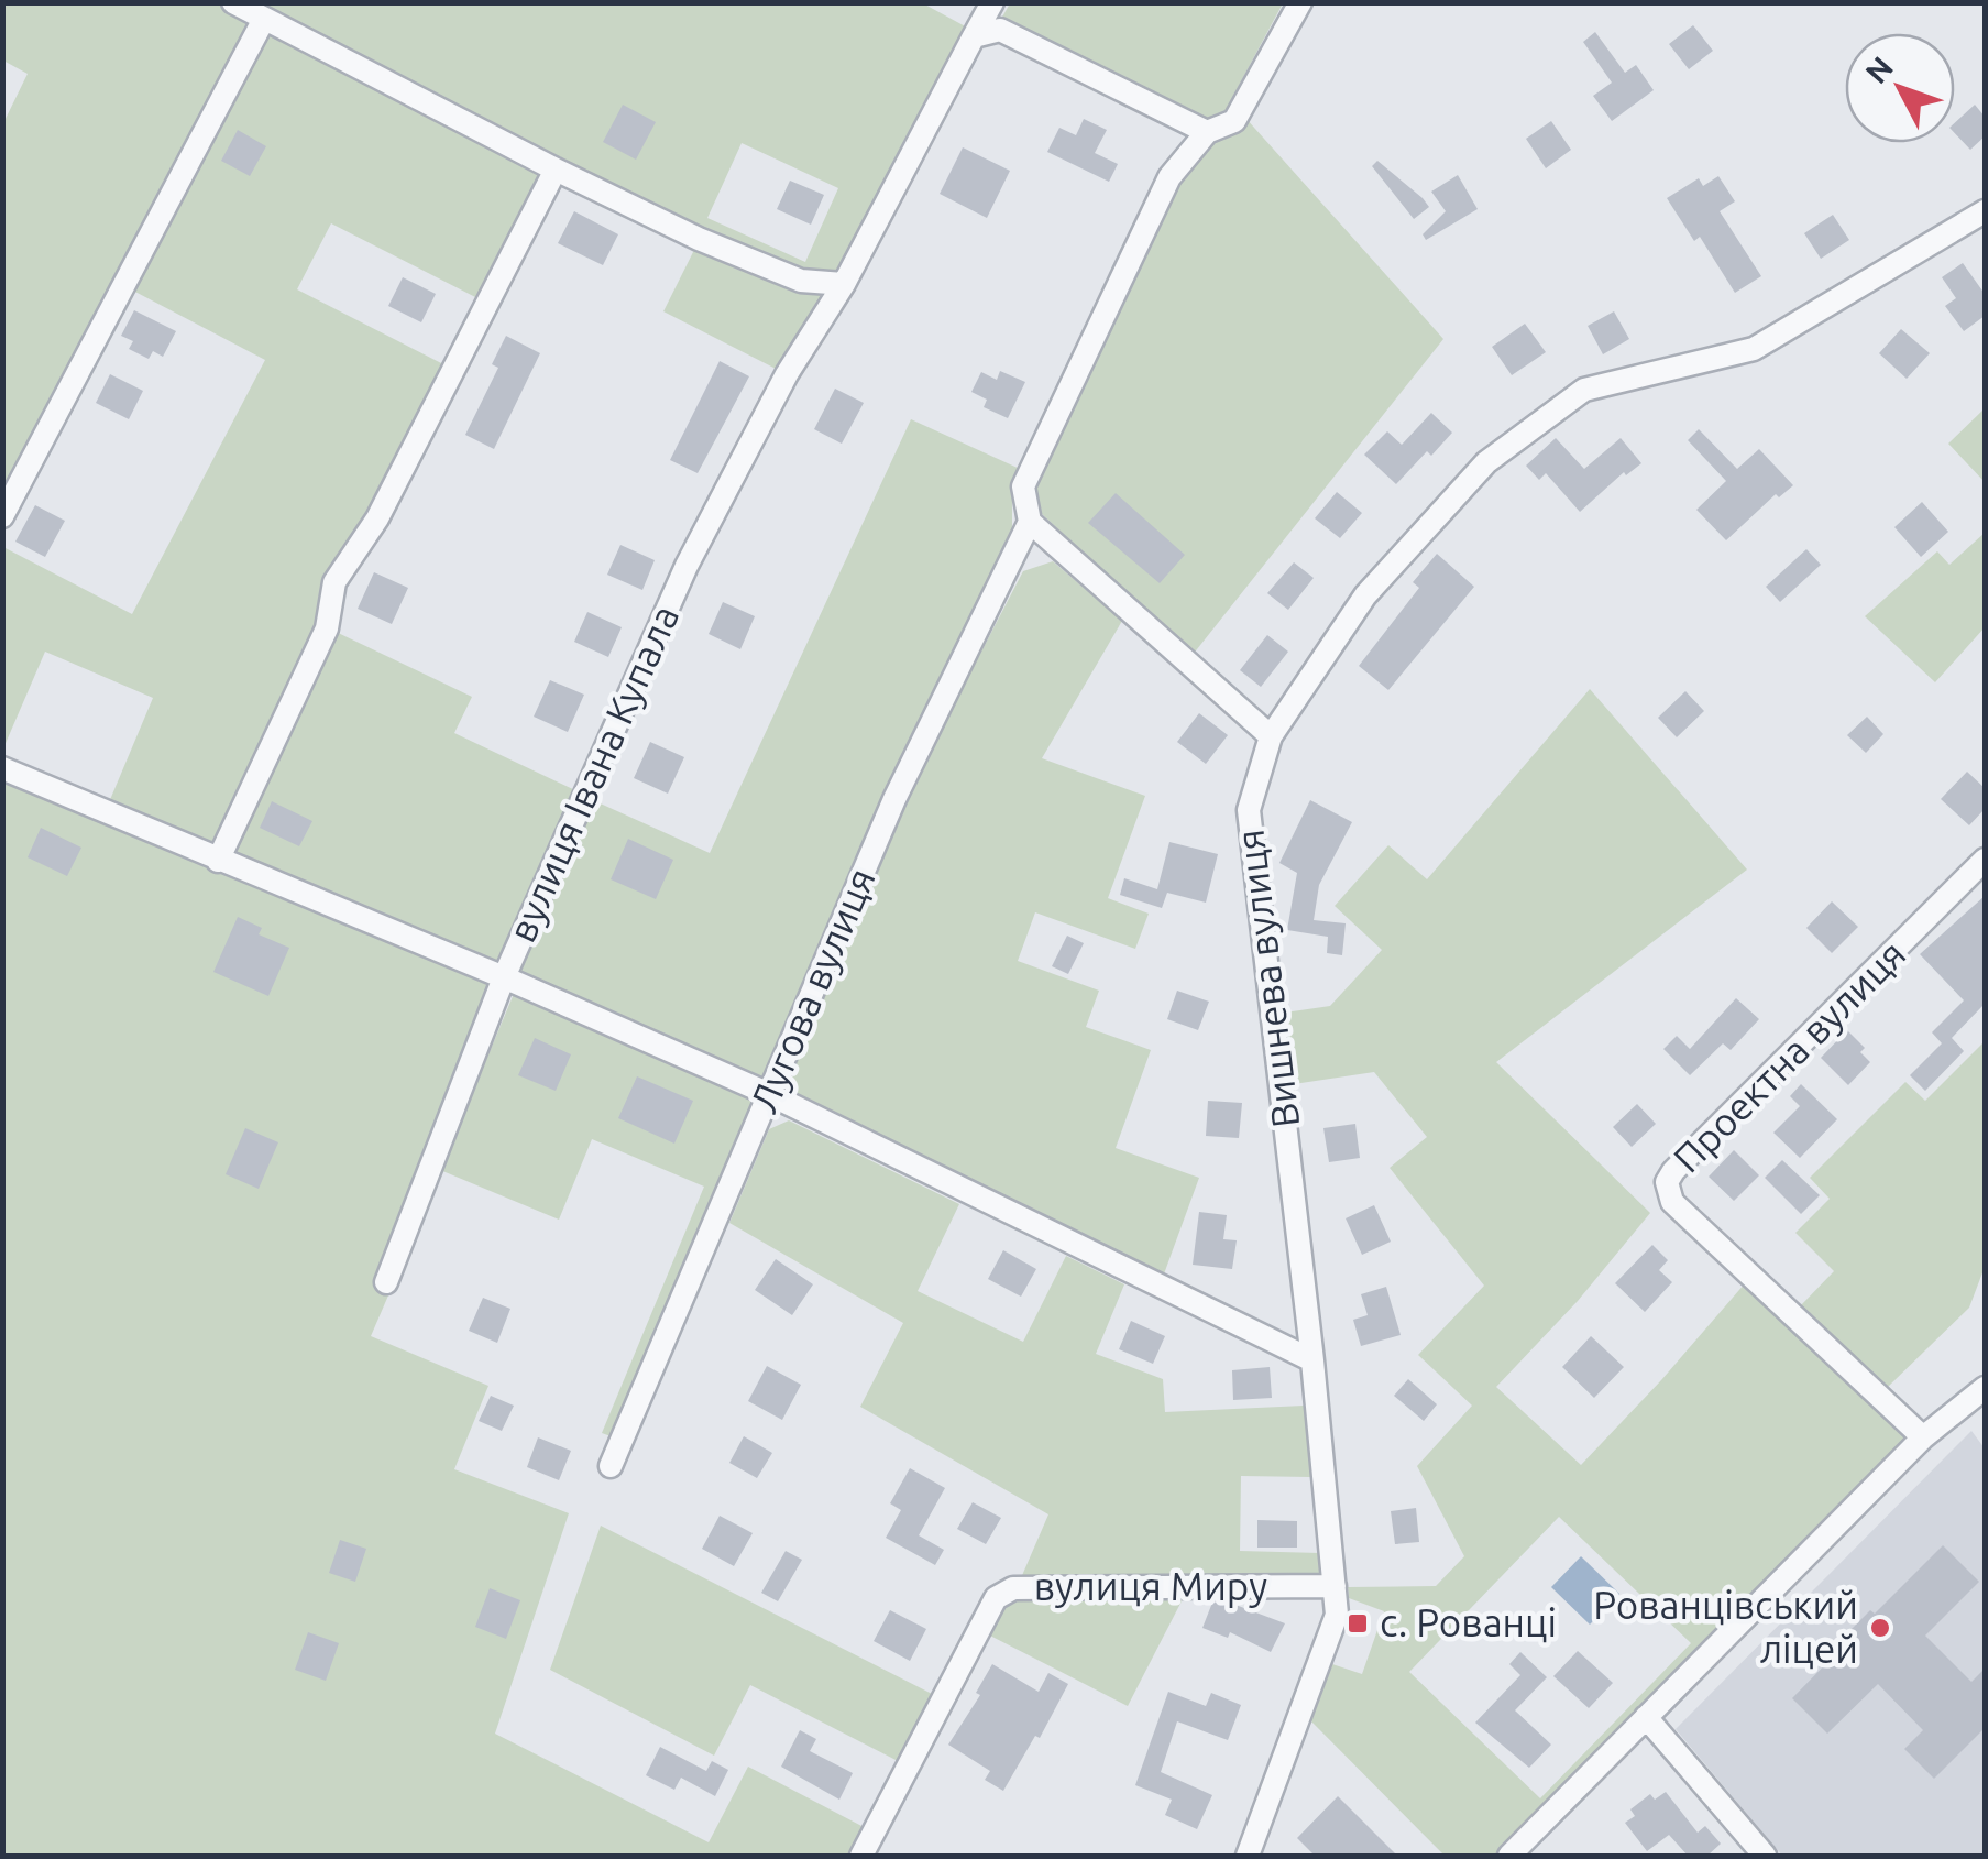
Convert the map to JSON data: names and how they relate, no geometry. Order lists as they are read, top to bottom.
{
  "streets": {
    "street": [
      "вулиця Івана Купала",
      "Вишнева вулиця",
      "Лугова вулиця",
      "Проектна вулиця",
      "вулиця Миру"
    ]
  },
  "crossings": [
    ["Вишнева вулиця", "вулиця Миру"]
  ],
  "places": {
    "transit": ["с. Рованці"],
    "other": ["Рованцівський ліцей"]
  },
  "north": "top left"
}
